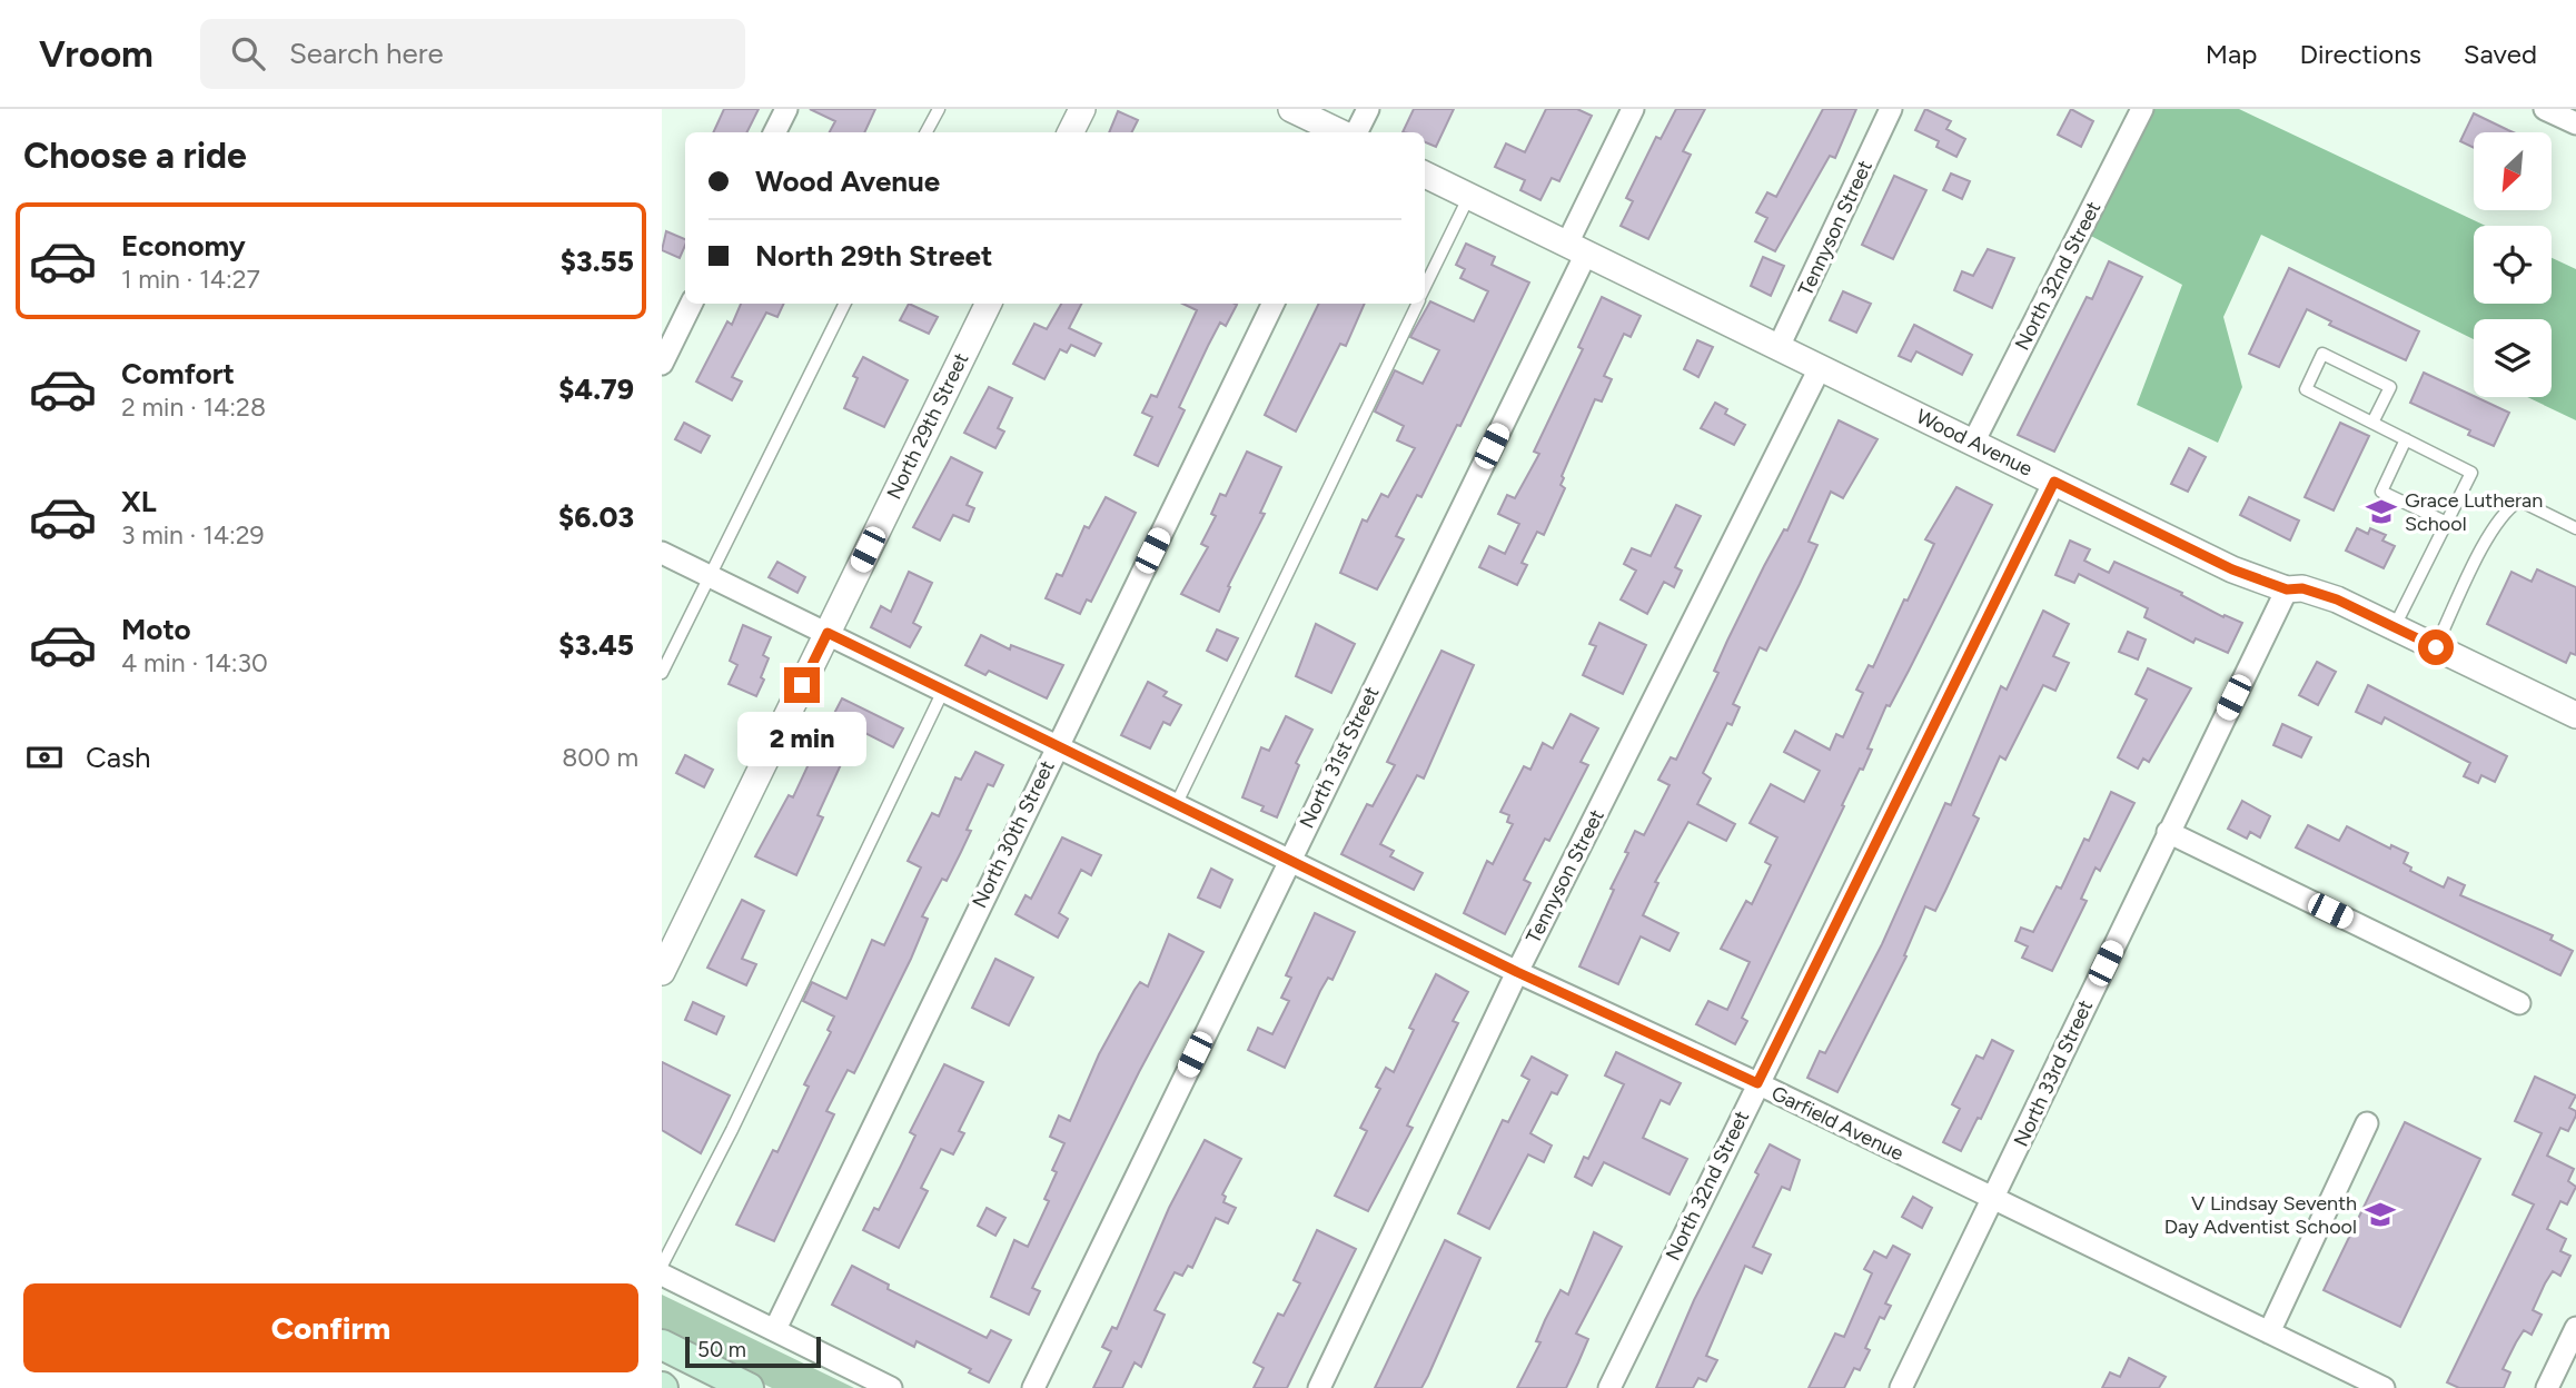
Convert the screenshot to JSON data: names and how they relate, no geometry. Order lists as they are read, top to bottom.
{
  "streets": {
    "street": [
      "Tennyson Street",
      "North 32nd Street",
      "North 29th Street",
      "Wood Avenue",
      "North 31st Street",
      "North 30th Street",
      "North 33rd Street",
      "Garfield Avenue"
    ]
  },
  "crossings": [
    ["Tennyson Street", "Wood Avenue"],
    ["Tennyson Street", "Garfield Avenue"],
    ["North 32nd Street", "Wood Avenue"],
    ["North 32nd Street", "Garfield Avenue"],
    ["North 29th Street", "Garfield Avenue"],
    ["Wood Avenue", "North 31st Street"],
    ["Wood Avenue", "North 33rd Street"],
    ["North 31st Street", "Garfield Avenue"],
    ["North 30th Street", "Garfield Avenue"],
    ["North 33rd Street", "Garfield Avenue"]
  ],
  "places": {
    "school or university": ["Grace Lutheran School", "V Lindsay Seventh Day Adventist School"]
  },
  "scale_bar": "50 m",
  "north": "bottom left",
  "page": {
    "header": "Vroom",
    "search": "Search here",
    "nav": ["Map", "Directions", "Saved"],
    "heading": "Choose a ride",
    "banner": ["Wood Avenue", "North 29th Street"],
    "list": [
      {
        "name": "Economy",
        "note": "1 min · 14:27",
        "value": "$3.55"
      },
      {
        "name": "Comfort",
        "note": "2 min · 14:28",
        "value": "$4.79"
      },
      {
        "name": "XL",
        "note": "3 min · 14:29",
        "value": "$6.03"
      },
      {
        "name": "Moto",
        "note": "4 min · 14:30",
        "value": "$3.45"
      }
    ],
    "bubble": "2 min",
    "pay": ["Cash", "800 m"],
    "buttons": "Confirm",
    "scale": "50 m"
  }
}
